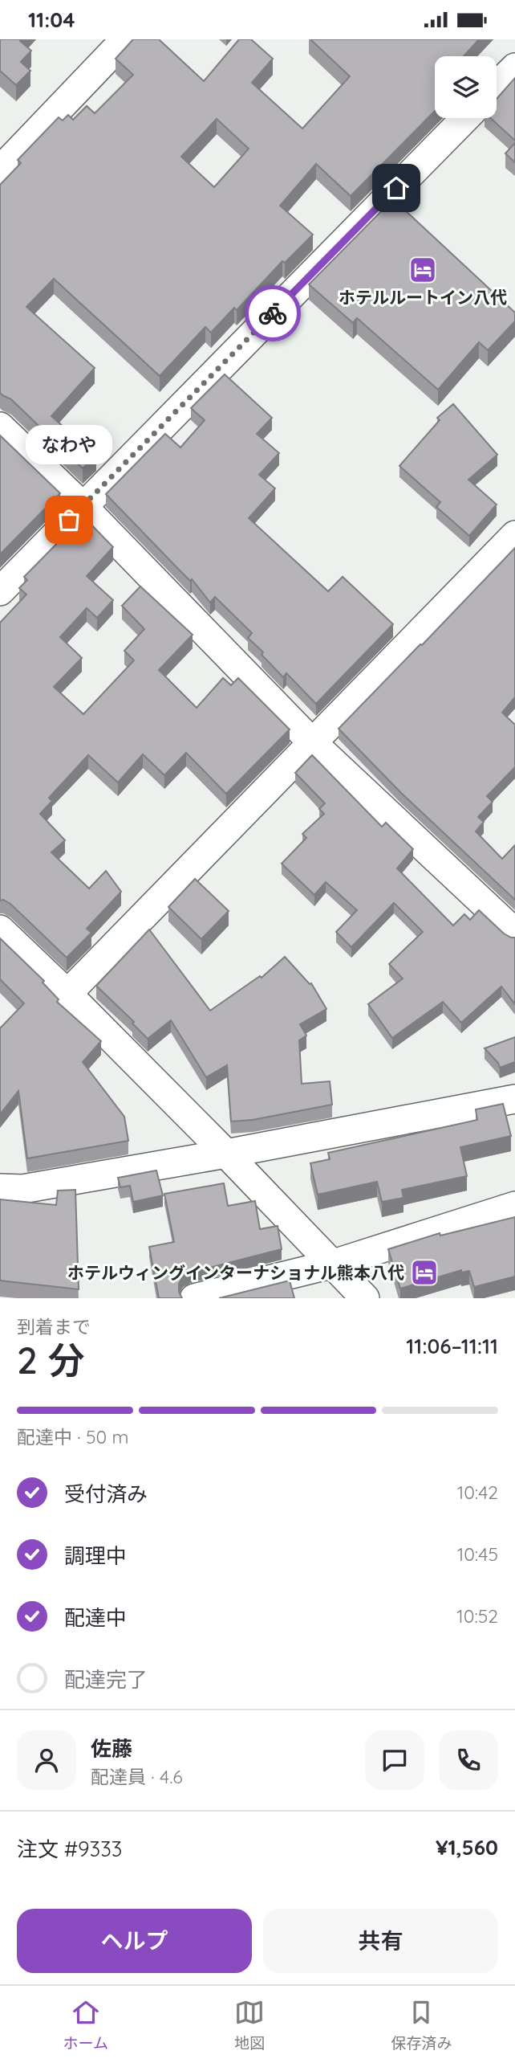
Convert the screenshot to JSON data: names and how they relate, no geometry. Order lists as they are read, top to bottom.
{
  "places": {
    "hotel": ["ホテルルートイン八代", "ホテルウィングインターナショナル熊本八代"],
    "other": ["なわや"]
  },
  "page": {
    "status": "11:04",
    "bubble": "なわや",
    "heading": ["2 分", "到着まで", "11:06–11:11"],
    "panel": [
      "佐藤",
      "配達員 · 4.6",
      "注文 #9333",
      "¥1,560"
    ],
    "bar": "配達中 · 50 m",
    "list": [
      ["受付済み", "10:42"],
      ["調理中", "10:45"],
      ["配達中", "10:52"],
      "配達完了"
    ],
    "buttons": ["ヘルプ", "共有"],
    "tabs": ["ホーム", "地図", "保存済み"]
  }
}
